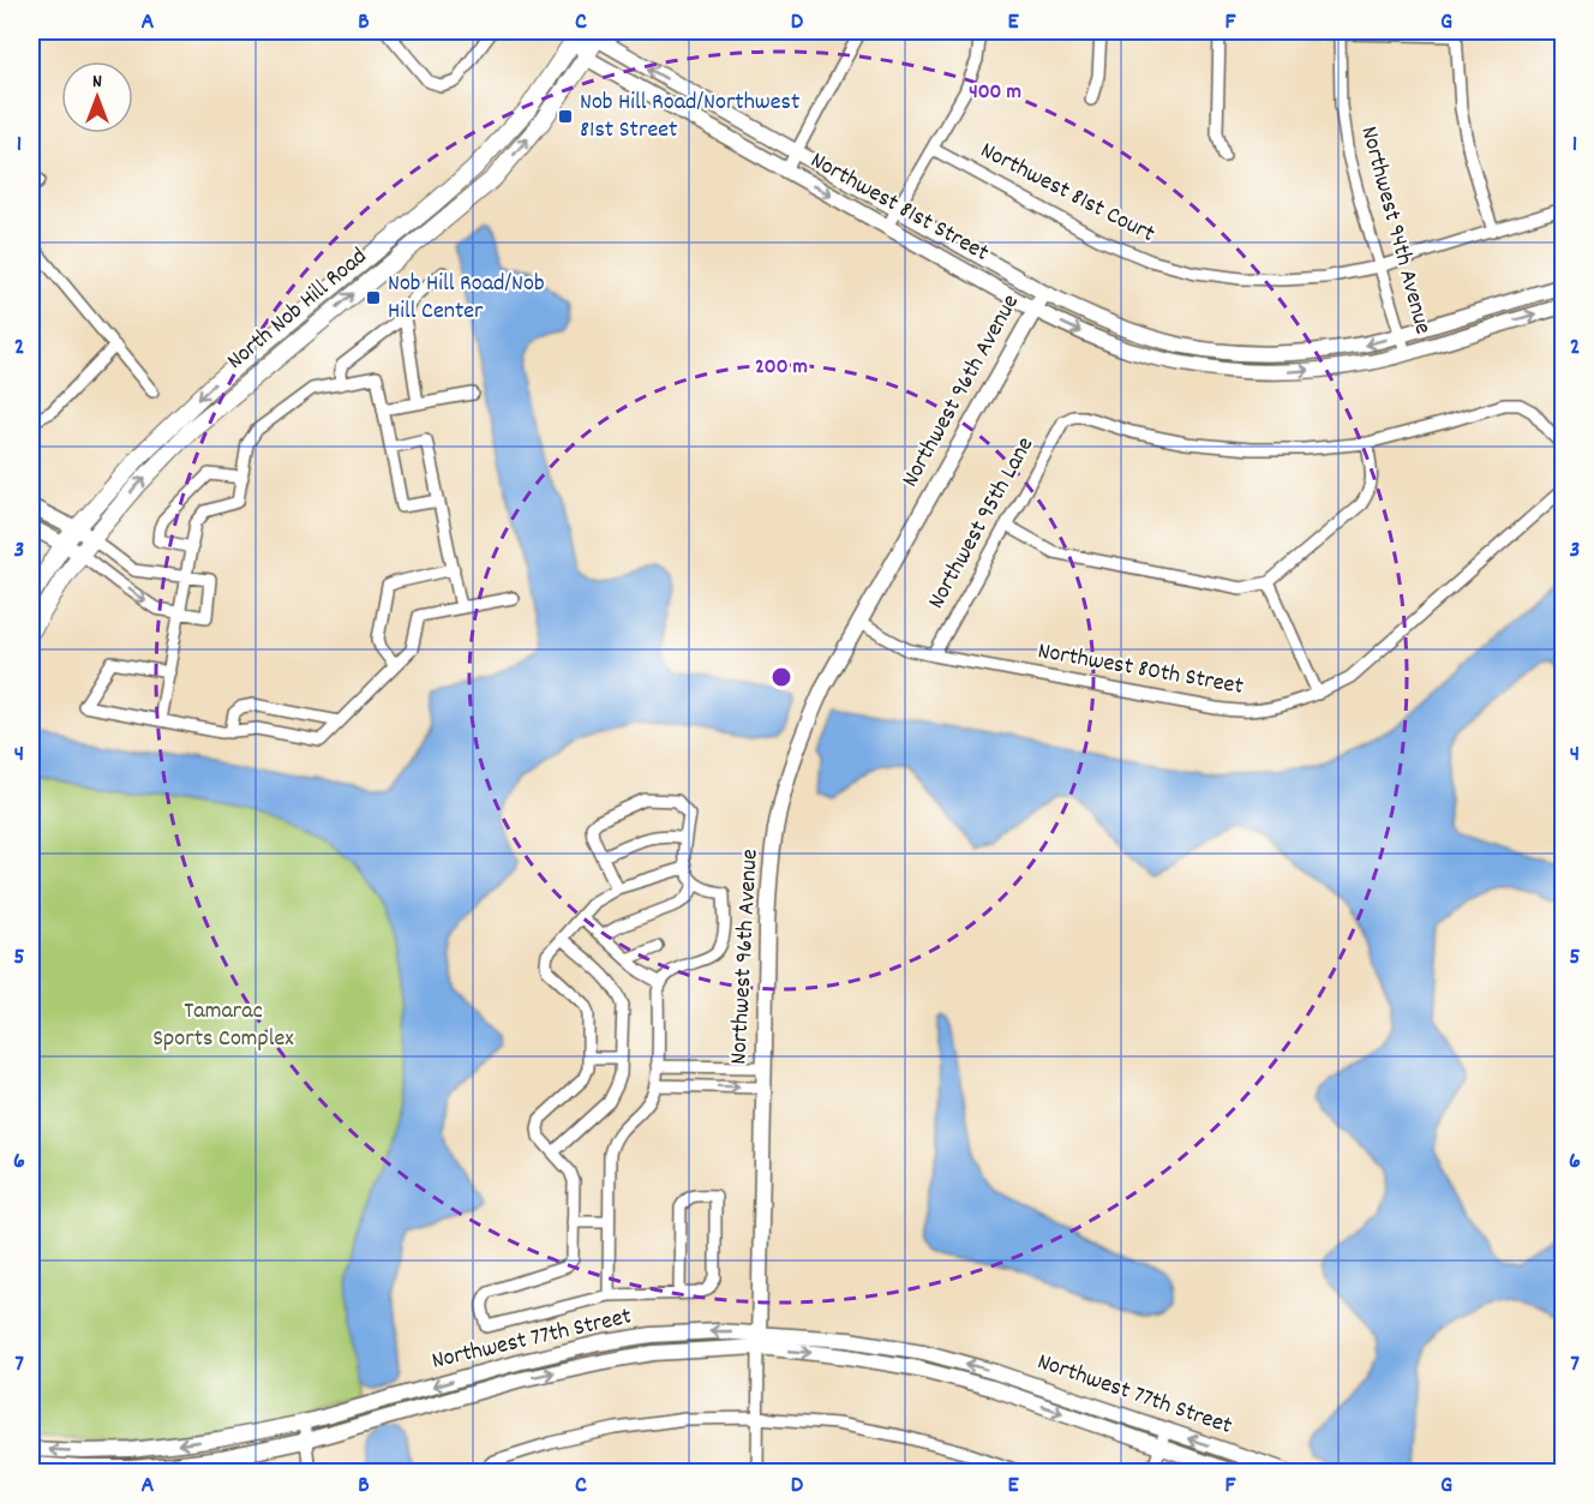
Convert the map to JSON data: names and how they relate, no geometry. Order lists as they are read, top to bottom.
{
  "streets": {
    "main road": ["North Nob Hill Road"],
    "street": [
      "Northwest 81st Court",
      "Northwest 81st Street",
      "Northwest 94th Avenue",
      "Northwest 96th Avenue",
      "Northwest 95th Lane",
      "Northwest 80th Street",
      "Northwest 77th Street"
    ]
  },
  "crossings": [
    ["Northwest 81st Court", "Northwest 94th Avenue"],
    ["Northwest 81st Street", "Northwest 94th Avenue"],
    ["Northwest 81st Street", "North Nob Hill Road"],
    ["Northwest 81st Street", "Northwest 96th Avenue"],
    ["Northwest 96th Avenue", "Northwest 80th Street"],
    ["Northwest 96th Avenue", "Northwest 77th Street"],
    ["Northwest 95th Lane", "Northwest 80th Street"]
  ],
  "parks": ["Tamarac Sports Complex"],
  "places": {
    "transit": ["Nob Hill Road/Northwest 81st Street", "Nob Hill Road/Nob Hill Center"]
  },
  "north": "top",
  "grid": {
    "columns": [
      "A",
      "B",
      "C",
      "D",
      "E",
      "F",
      "G"
    ],
    "rows": [
      "1",
      "2",
      "3",
      "4",
      "5",
      "6",
      "7"
    ]
  },
  "rings": ["400 m", "200 m"]
}
